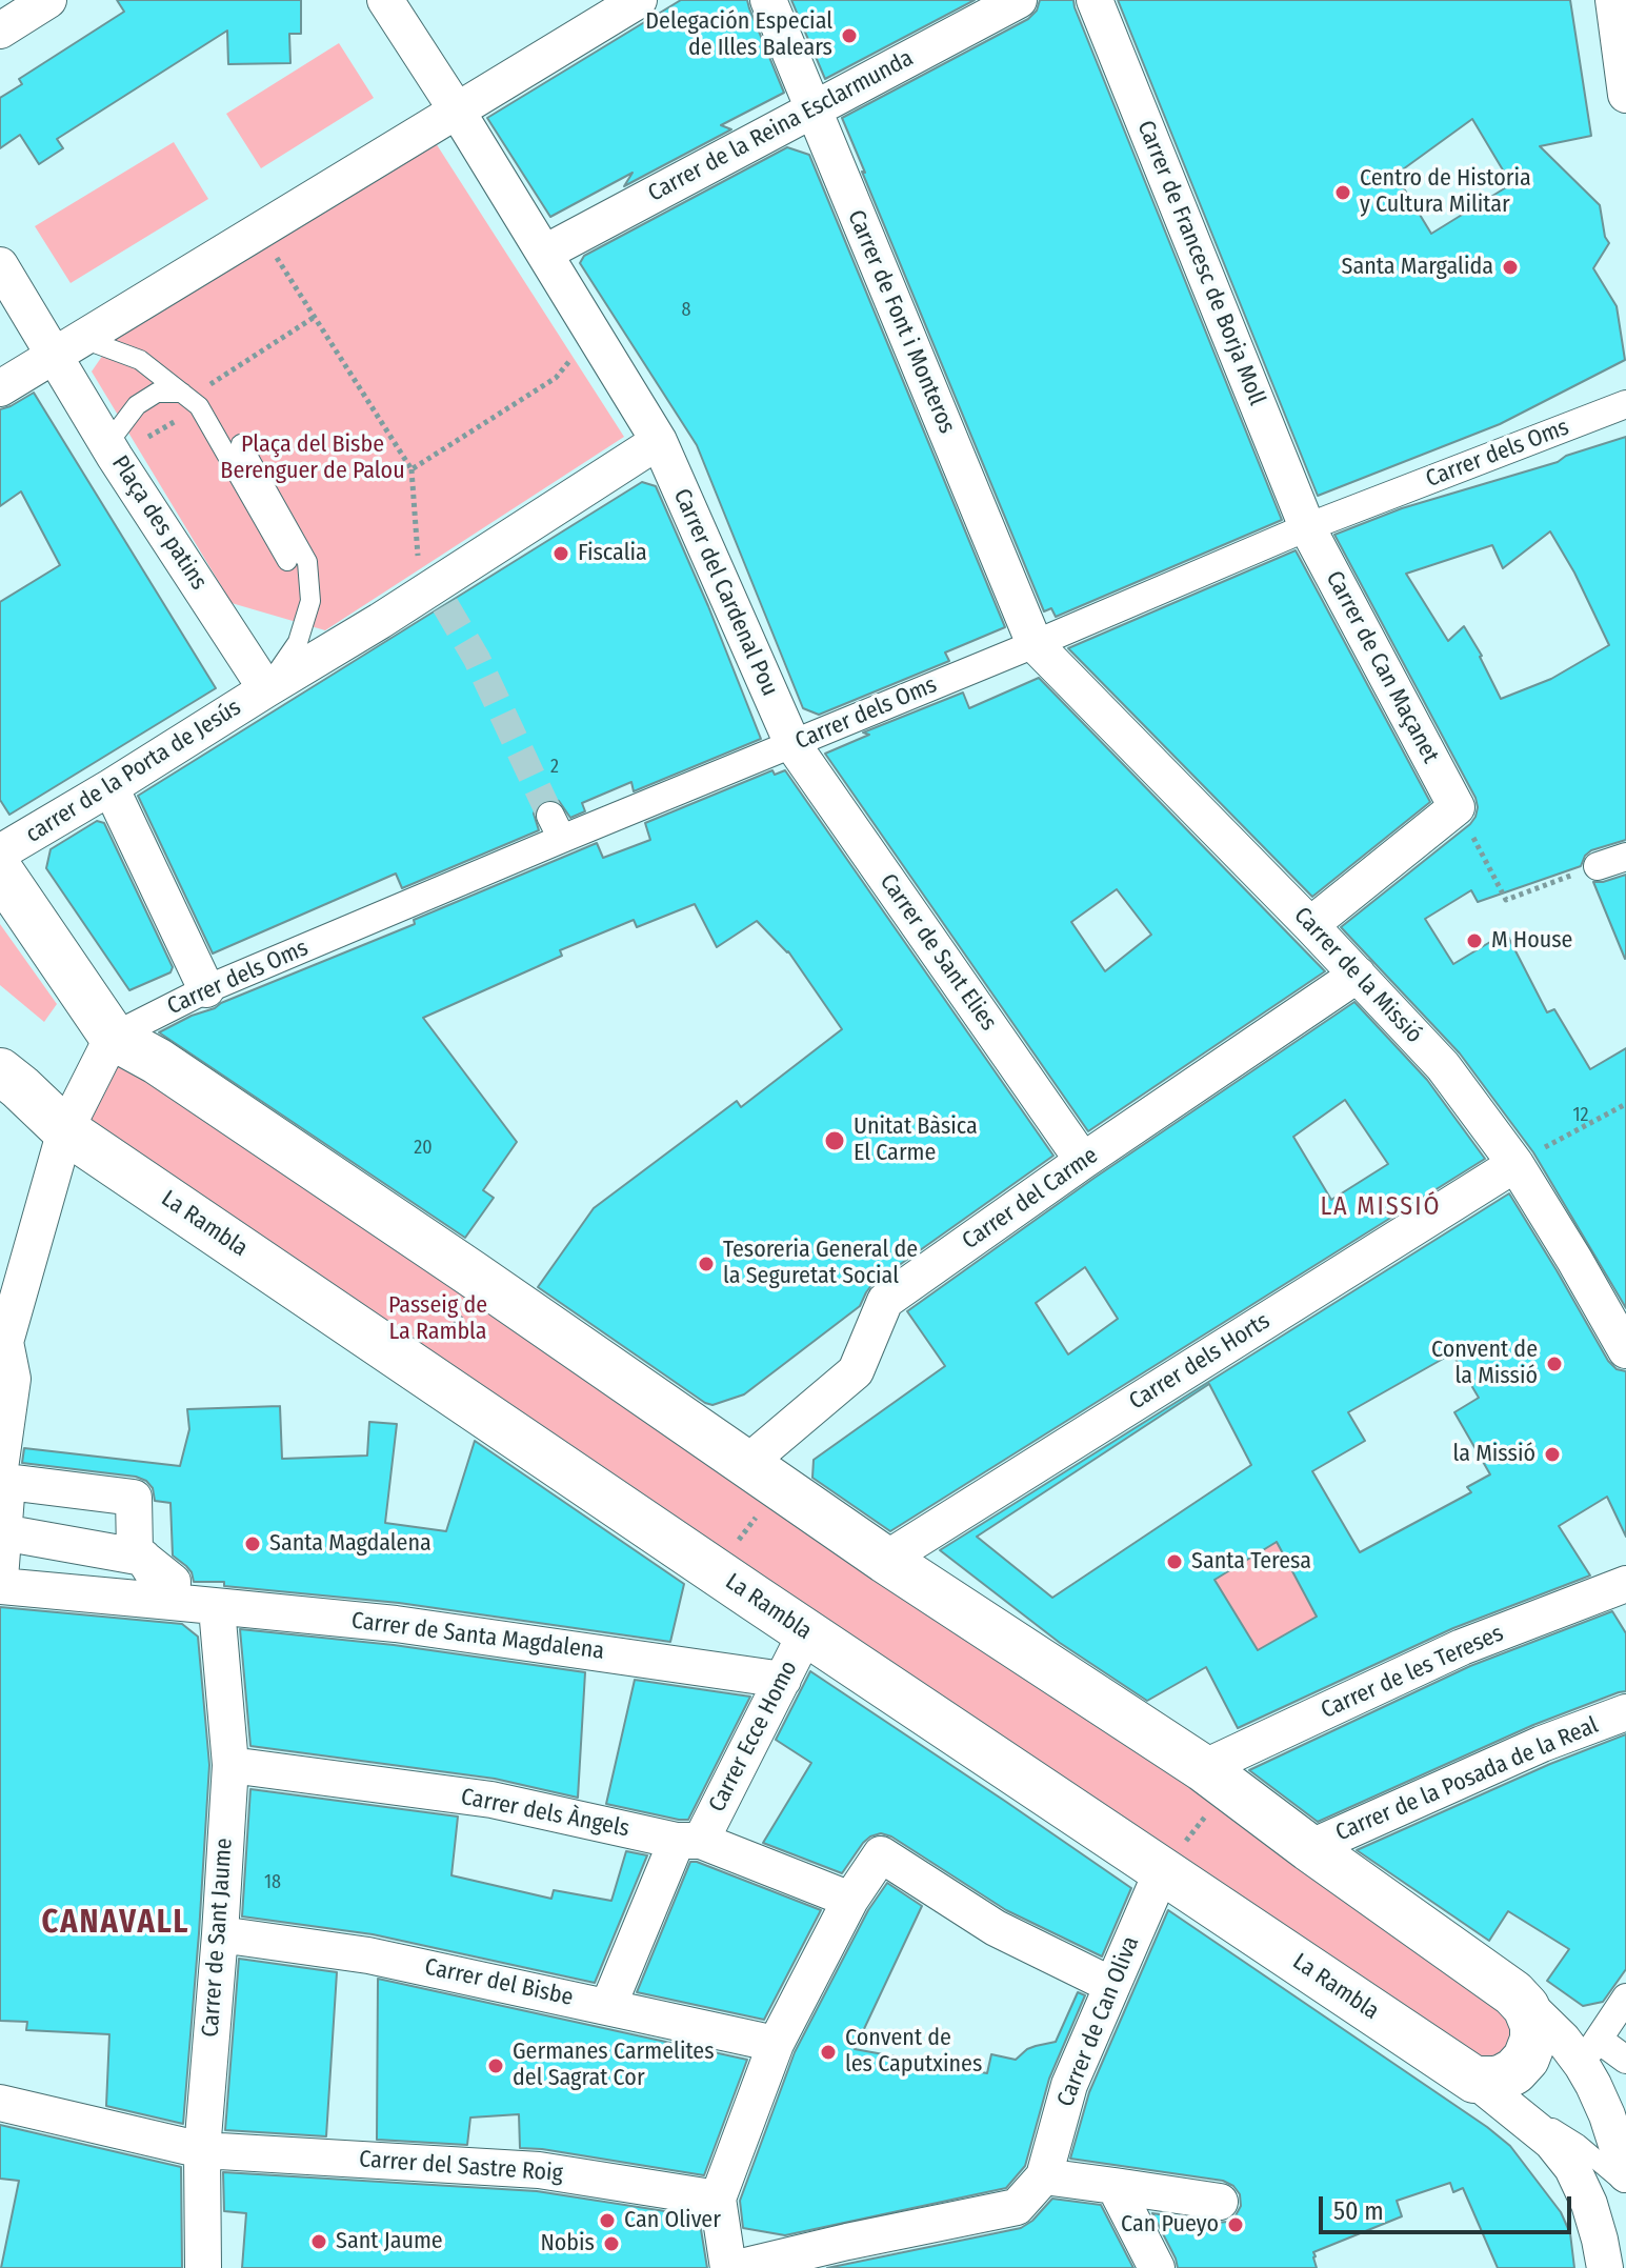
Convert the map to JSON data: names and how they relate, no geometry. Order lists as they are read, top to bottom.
{
  "streets": {
    "street": [
      "Carrer de la Reina Esclarmunda",
      "Carrer de Francesc de Borja Moll",
      "Carrer de Font i Monteros",
      "Carrer dels Oms",
      "Plaça des patins",
      "Carrer del Cardenal Pou",
      "Carrer de Can Maçanet",
      "carrer de la Porta de Jesús",
      "Carrer de Sant Elies",
      "Carrer de la Missió",
      "Carrer del Carme",
      "La Rambla",
      "Carrer dels Horts",
      "Carrer de Santa Magdalena",
      "Carrer de les Tereses",
      "Carrer Ecce Homo",
      "Carrer de la Posada de la Real",
      "Carrer dels Àngels",
      "Carrer de Sant Jaume",
      "Carrer del Bisbe",
      "Carrer de Can Oliva",
      "Carrer del Sastre Roig"
    ]
  },
  "crossings": [
    ["Carrer de la Reina Esclarmunda", "Carrer de Font i Monteros"],
    ["Carrer de Francesc de Borja Moll", "Carrer dels Oms"],
    ["Carrer de Francesc de Borja Moll", "Carrer de Can Maçanet"],
    ["Carrer de Font i Monteros", "Carrer dels Oms"],
    ["Carrer de Font i Monteros", "Carrer de la Missió"],
    ["Carrer dels Oms", "Carrer del Cardenal Pou"],
    ["Carrer dels Oms", "Carrer de Can Maçanet"],
    ["Carrer dels Oms", "Carrer de Sant Elies"],
    ["Carrer dels Oms", "Carrer de la Missió"],
    ["Plaça des patins", "carrer de la Porta de Jesús"],
    ["Carrer del Cardenal Pou", "Carrer de Sant Elies"],
    ["Carrer de Sant Elies", "Carrer del Carme"],
    ["Carrer de la Missió", "Carrer del Carme"],
    ["Carrer de la Missió", "Carrer dels Horts"],
    ["La Rambla", "Carrer Ecce Homo"],
    ["La Rambla", "Carrer de Can Oliva"],
    ["Carrer de Santa Magdalena", "Carrer Ecce Homo"],
    ["Carrer de Santa Magdalena", "Carrer de Sant Jaume"],
    ["Carrer Ecce Homo", "Carrer dels Àngels"],
    ["Carrer Ecce Homo", "Carrer del Bisbe"],
    ["Carrer dels Àngels", "Carrer de Sant Jaume"],
    ["Carrer de Sant Jaume", "Carrer del Bisbe"],
    ["Carrer de Sant Jaume", "Carrer del Sastre Roig"]
  ],
  "districts": ["LA MISSIÓ", "CANAVALL"],
  "parks": ["Plaça del Bisbe Berenguer de Palou", "Passeig de La Rambla"],
  "places": [
    "Delegación Especial de Illes Balears",
    "Centro de Historia y Cultura Militar",
    "Santa Margalida",
    "Fiscalia",
    "M House",
    "Unitat Bàsica El Carme",
    "Tesoreria General de la Seguretat Social",
    "Convent de la Missió",
    "la Missió",
    "Santa Magdalena",
    "Santa Teresa",
    "Convent de les Caputxines",
    "Germanes Carmelites del Sagrat Cor",
    "Can Oliver",
    "Can Pueyo",
    "Sant Jaume",
    "Nobis"
  ],
  "house_numbers": [
    "8",
    "2",
    "12",
    "20",
    "18"
  ],
  "scale_bar": "50 m"
}
